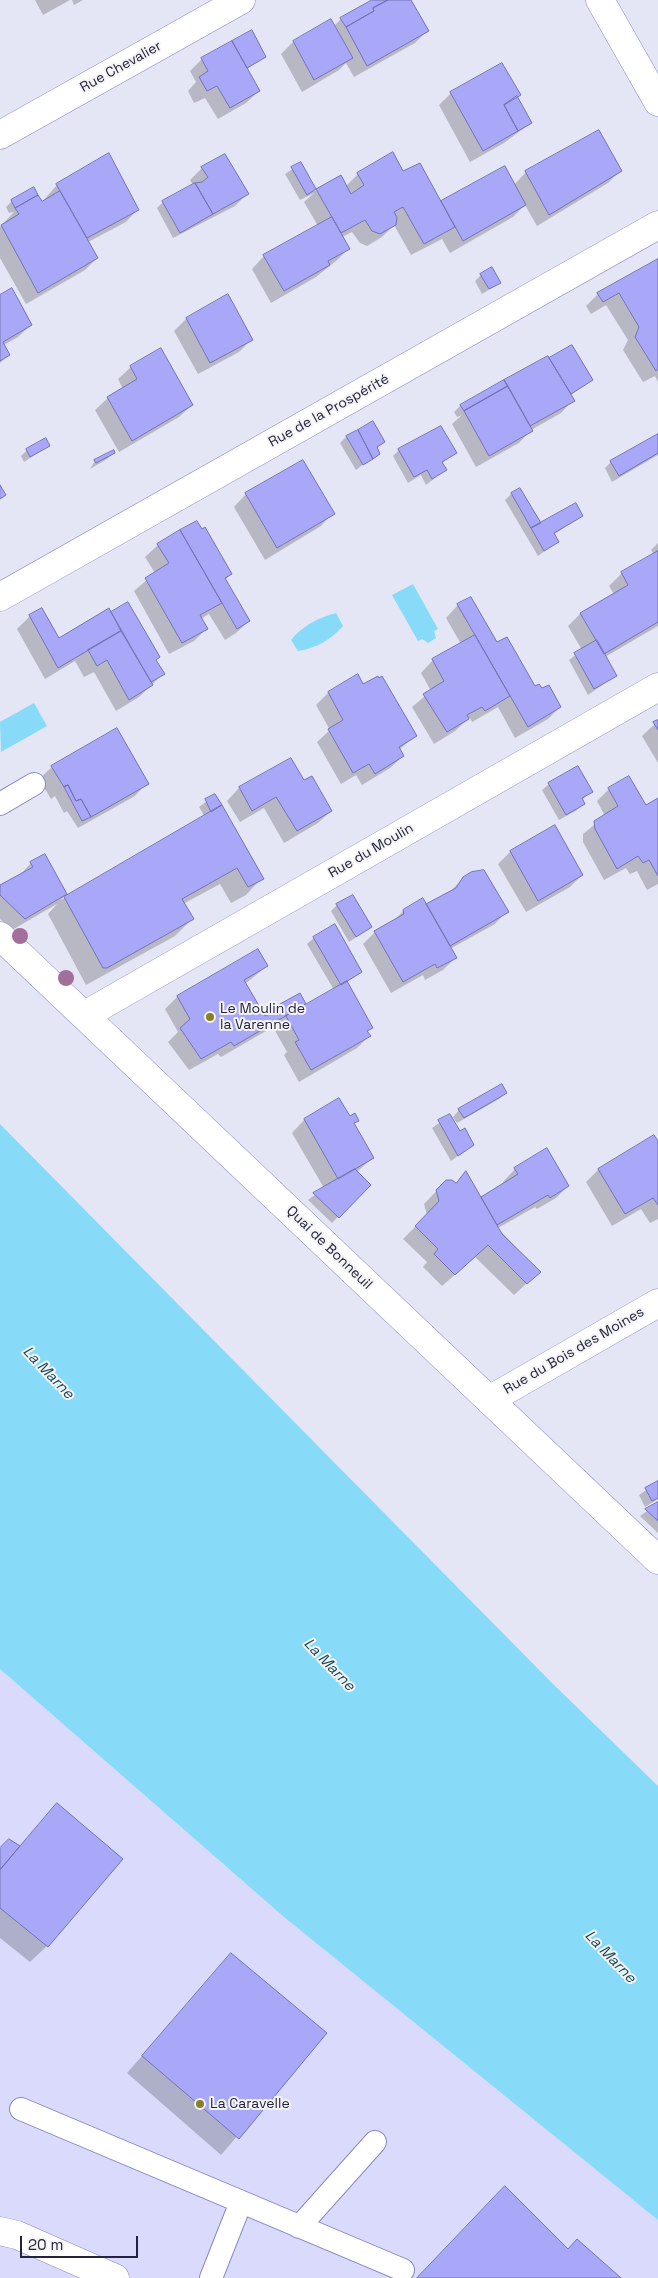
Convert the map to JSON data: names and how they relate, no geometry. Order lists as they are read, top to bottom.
{
  "streets": {
    "street": [
      "Rue Chevalier",
      "Rue de la Prospérité",
      "Rue du Moulin",
      "Quai de Bonneuil",
      "Rue du Bois des Moines"
    ]
  },
  "crossings": [
    ["Rue du Moulin", "Quai de Bonneuil"],
    ["Quai de Bonneuil", "Rue du Bois des Moines"]
  ],
  "water": ["La Marne"],
  "places": ["Le Moulin de la Varenne", "La Caravelle"],
  "scale_bar": "20 m"
}
